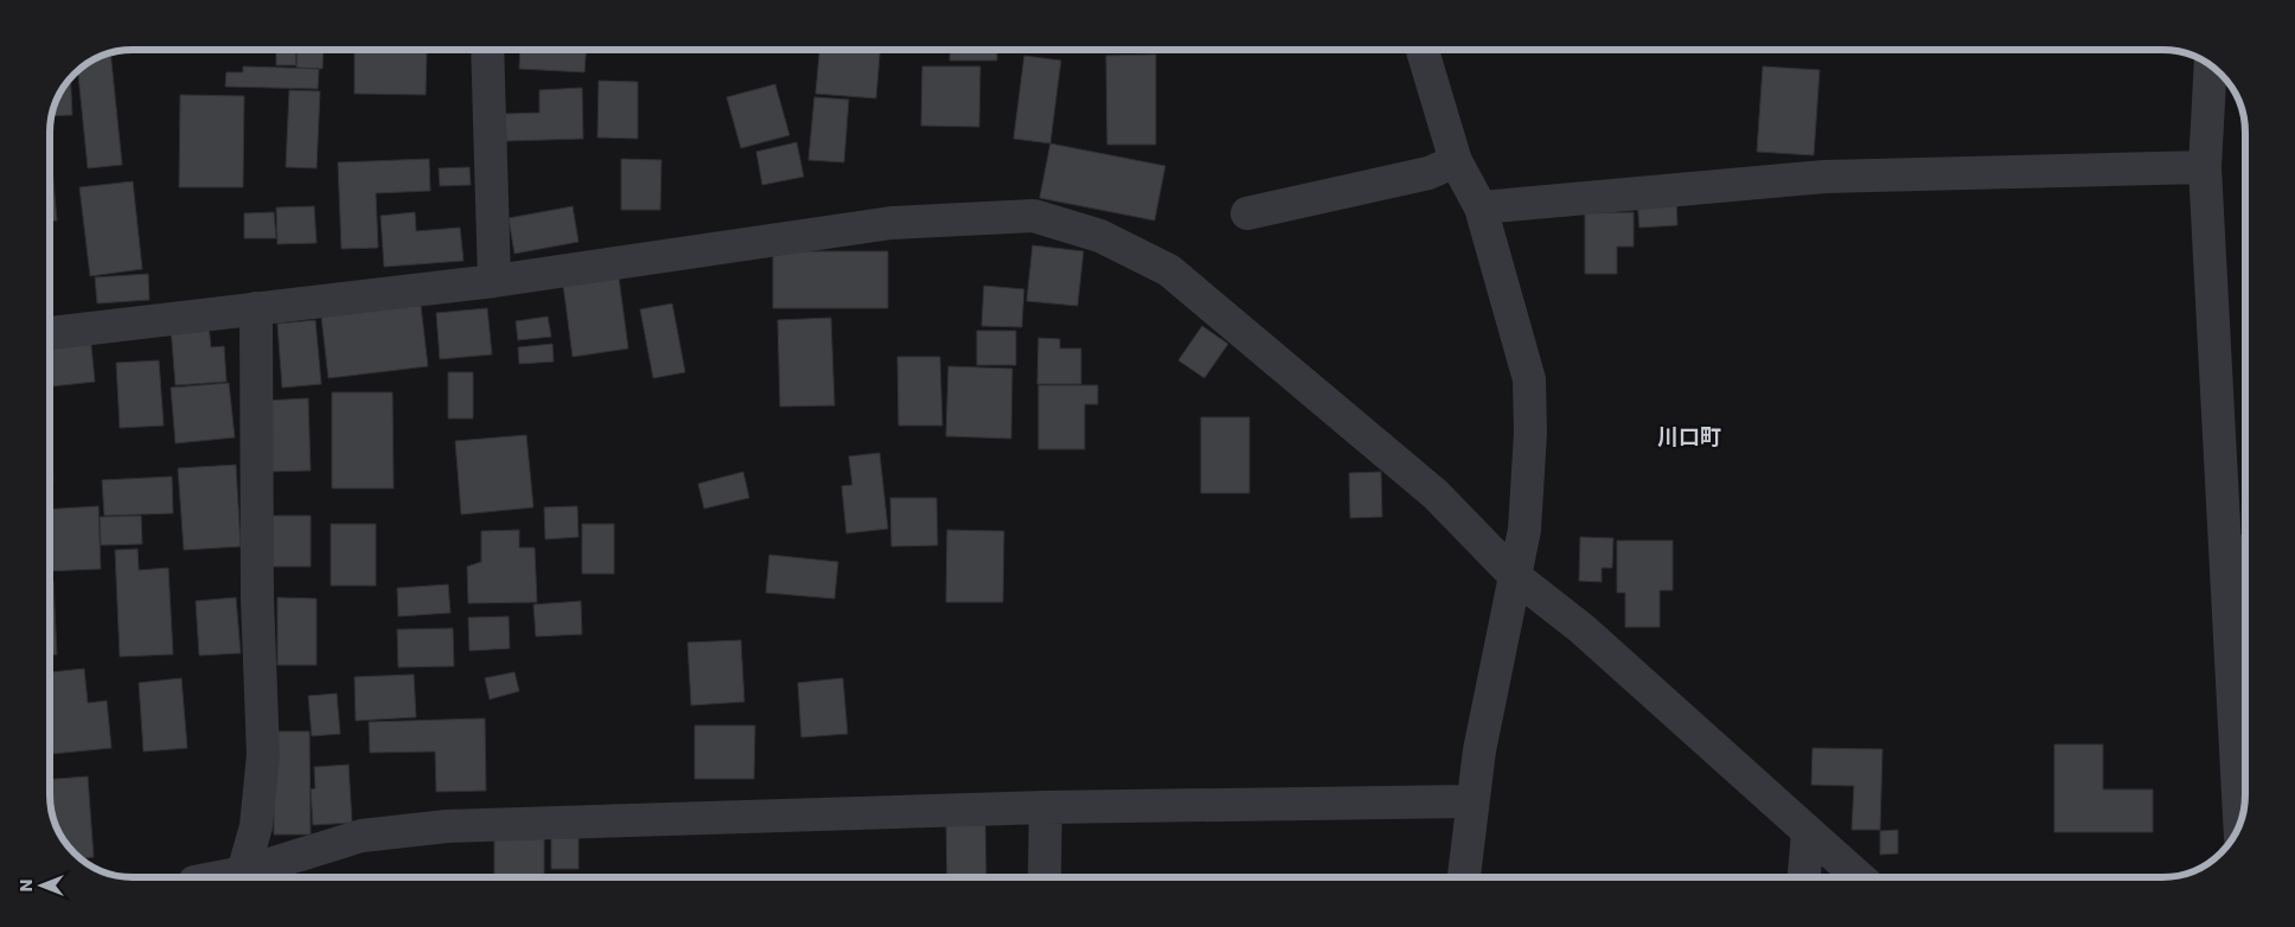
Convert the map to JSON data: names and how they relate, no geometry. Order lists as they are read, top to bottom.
{
  "districts": ["川口町"],
  "north": "left"
}
